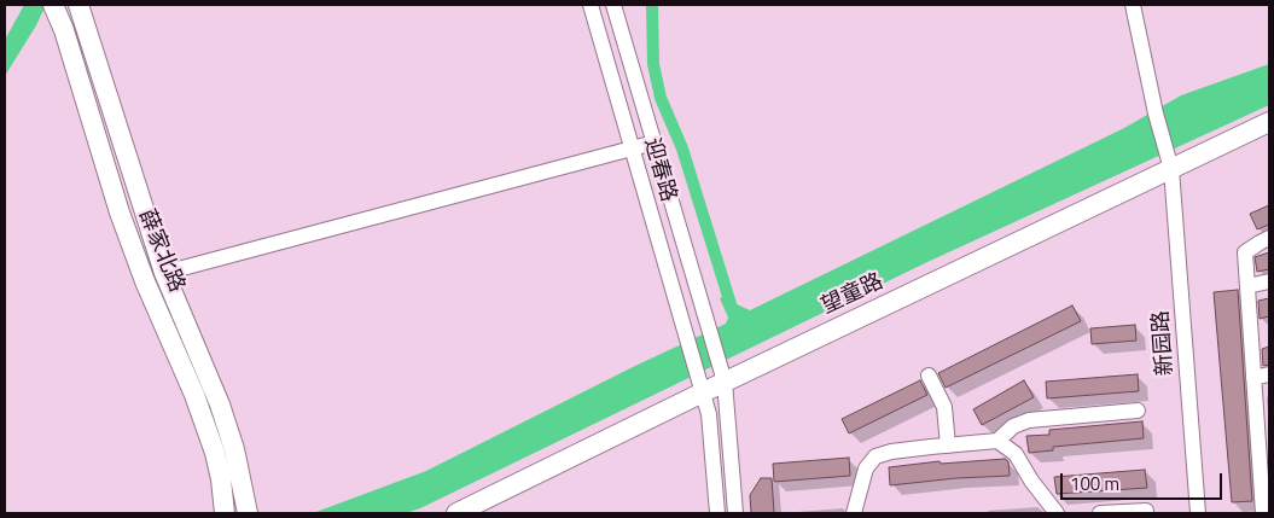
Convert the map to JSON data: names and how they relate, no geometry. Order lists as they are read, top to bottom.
{
  "streets": {
    "main road": ["薛家北路", "望童路"],
    "street": ["迎春路", "新园路"]
  },
  "crossings": [
    ["迎春路", "望童路"],
    ["望童路", "新园路"]
  ],
  "scale_bar": "100 m"
}
